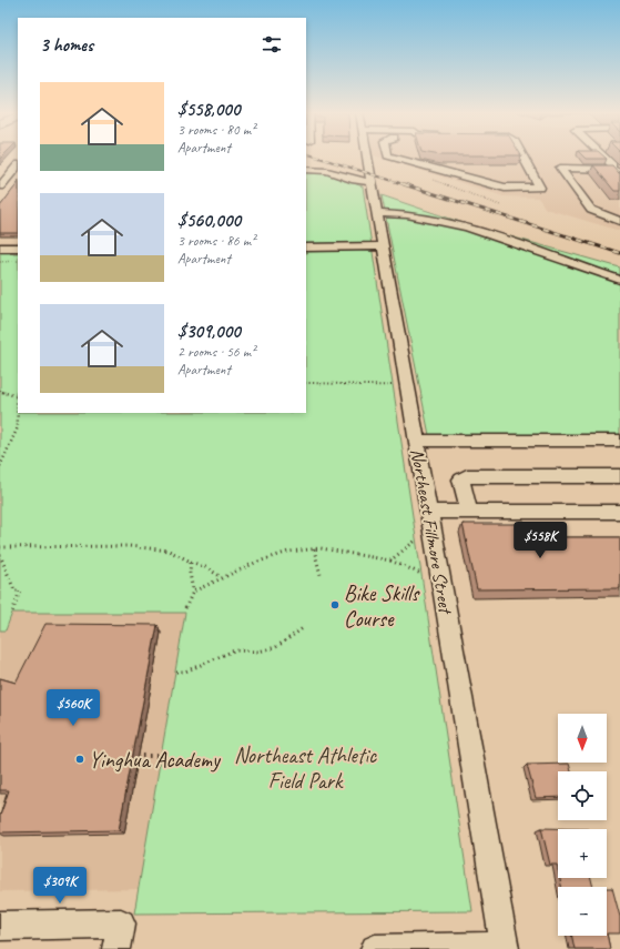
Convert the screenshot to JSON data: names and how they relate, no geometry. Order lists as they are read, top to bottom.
{
  "streets": {
    "street": ["Northeast Fillmore Street"]
  },
  "parks": ["Northeast Athletic Field Park"],
  "places": ["Bike Skills Course", "Yinghua Academy"],
  "north": "bottom",
  "page": {
    "heading": "3 homes",
    "list": [
      {
        "name": "$558,000",
        "note": "3 rooms · 80 m² · Apartment"
      },
      {
        "name": "$560,000",
        "note": "3 rooms · 86 m² · Apartment"
      },
      {
        "name": "$309,000",
        "note": "2 rooms · 56 m² · Apartment"
      }
    ],
    "price": ["$558K", "$560K", "$309K"],
    "map_buttons": ["+", "−"]
  }
}
